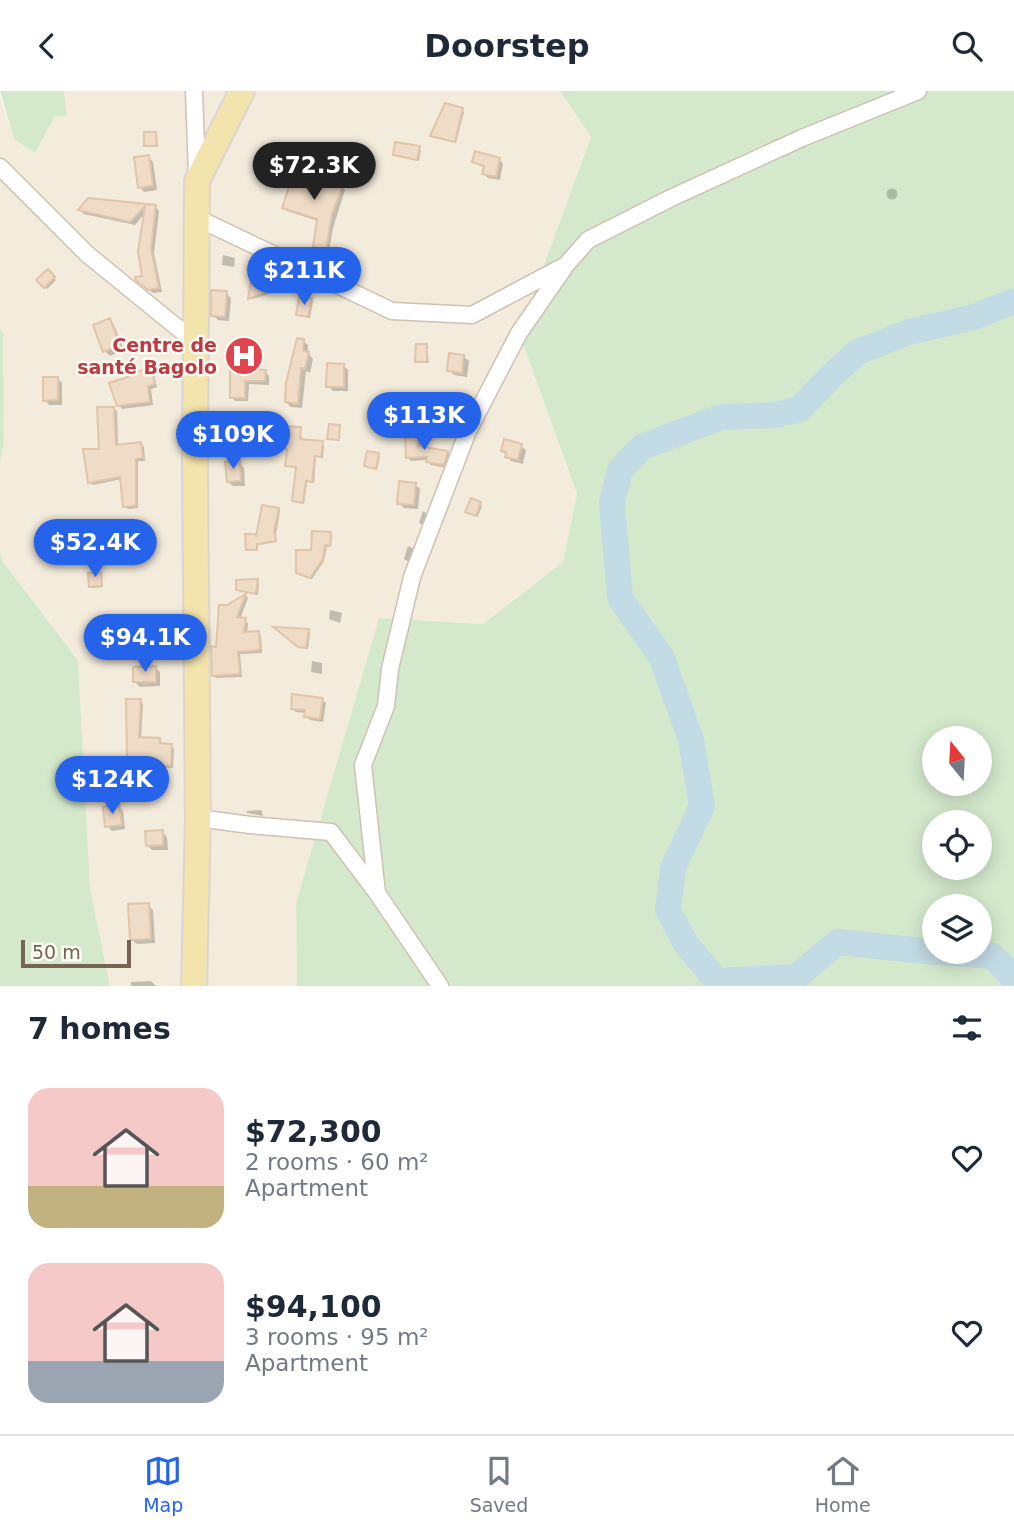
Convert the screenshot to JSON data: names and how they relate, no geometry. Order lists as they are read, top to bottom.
{
  "places": {
    "hospital": ["Centre de santé Bagolo"]
  },
  "scale_bar": "50 m",
  "north": "top",
  "page": {
    "header": "Doorstep",
    "price": [
      "$72.3K",
      "$211K",
      "$113K",
      "$109K",
      "$52.4K",
      "$94.1K",
      "$124K"
    ],
    "scale": "50 m",
    "heading": "7 homes",
    "list": [
      {
        "name": "$72,300",
        "note": "2 rooms · 60 m² · Apartment"
      },
      {
        "name": "$94,100",
        "note": "3 rooms · 95 m² · Apartment"
      }
    ],
    "tabs": ["Map", "Saved", "Home"]
  }
}
